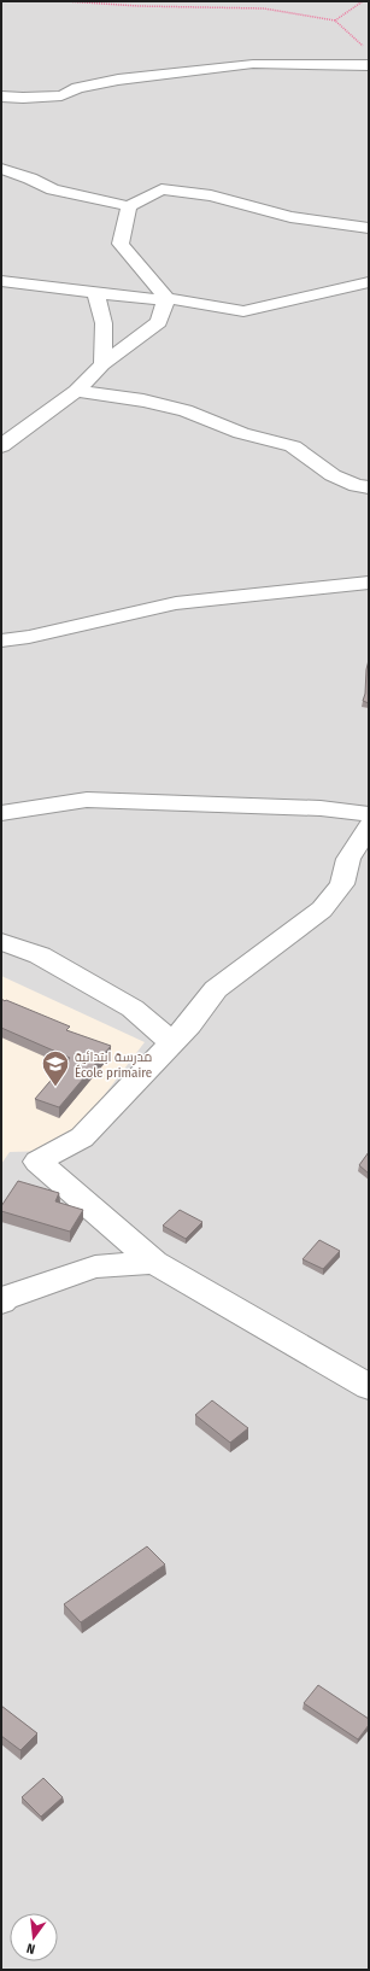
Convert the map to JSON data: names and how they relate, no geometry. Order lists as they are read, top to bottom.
{
  "places": {
    "school or university": ["مدرسة ابتدائية École primaire"]
  },
  "north": "bottom"
}
